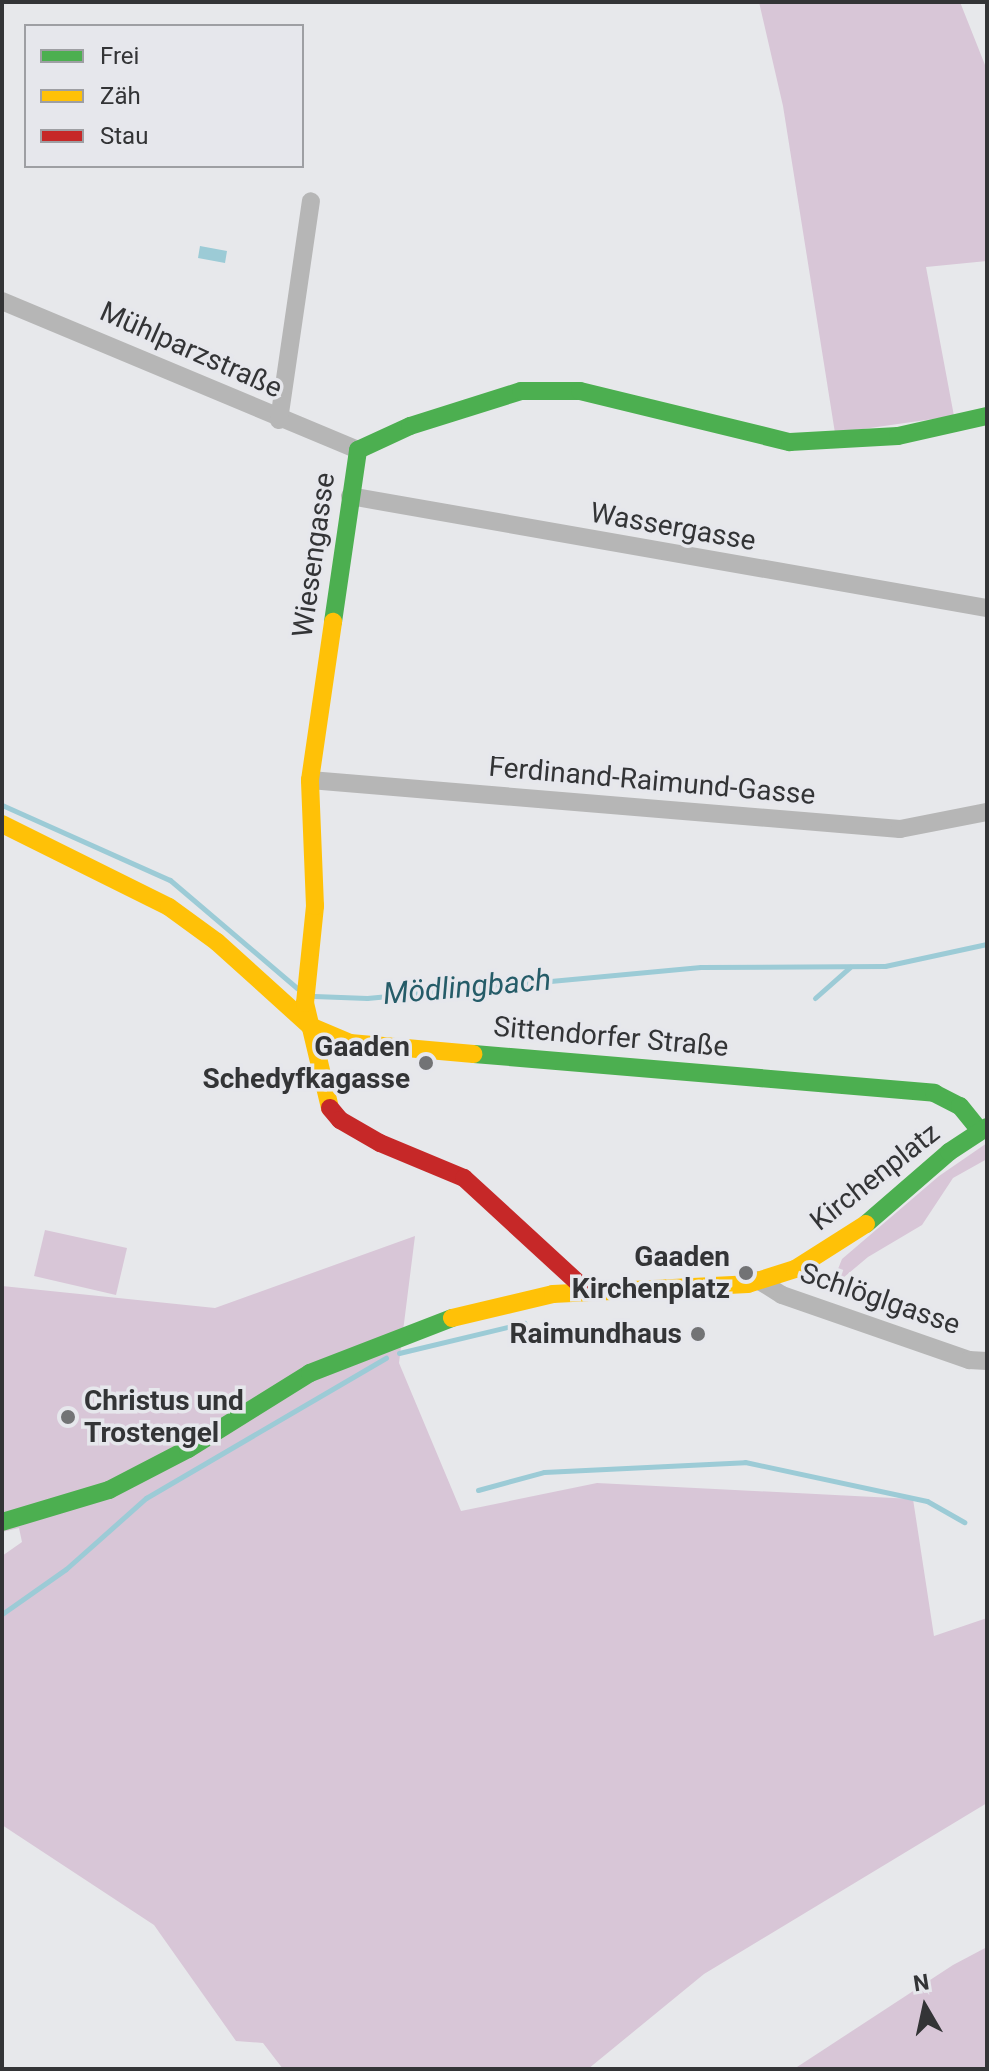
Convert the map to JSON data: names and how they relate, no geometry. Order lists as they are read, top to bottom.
{
  "streets": {
    "street": [
      "Mühlparzstraße",
      "Wassergasse",
      "Wiesengasse",
      "Ferdinand-Raimund-Gasse",
      "Sittendorfer Straße",
      "Kirchenplatz",
      "Schlöglgasse"
    ]
  },
  "crossings": [
    ["Mühlparzstraße", "Wiesengasse"],
    ["Wassergasse", "Wiesengasse"],
    ["Wiesengasse", "Ferdinand-Raimund-Gasse"],
    ["Wiesengasse", "Sittendorfer Straße"],
    ["Wiesengasse", "Kirchenplatz"],
    ["Sittendorfer Straße", "Kirchenplatz"],
    ["Kirchenplatz", "Schlöglgasse"]
  ],
  "water": ["Mödlingbach"],
  "places": [
    "Gaaden Schedyfkagasse",
    "Gaaden Kirchenplatz",
    "Raimundhaus",
    "Christus und Trostengel"
  ],
  "legend": ["Frei", "Zäh", "Stau"],
  "north": "top"
}
